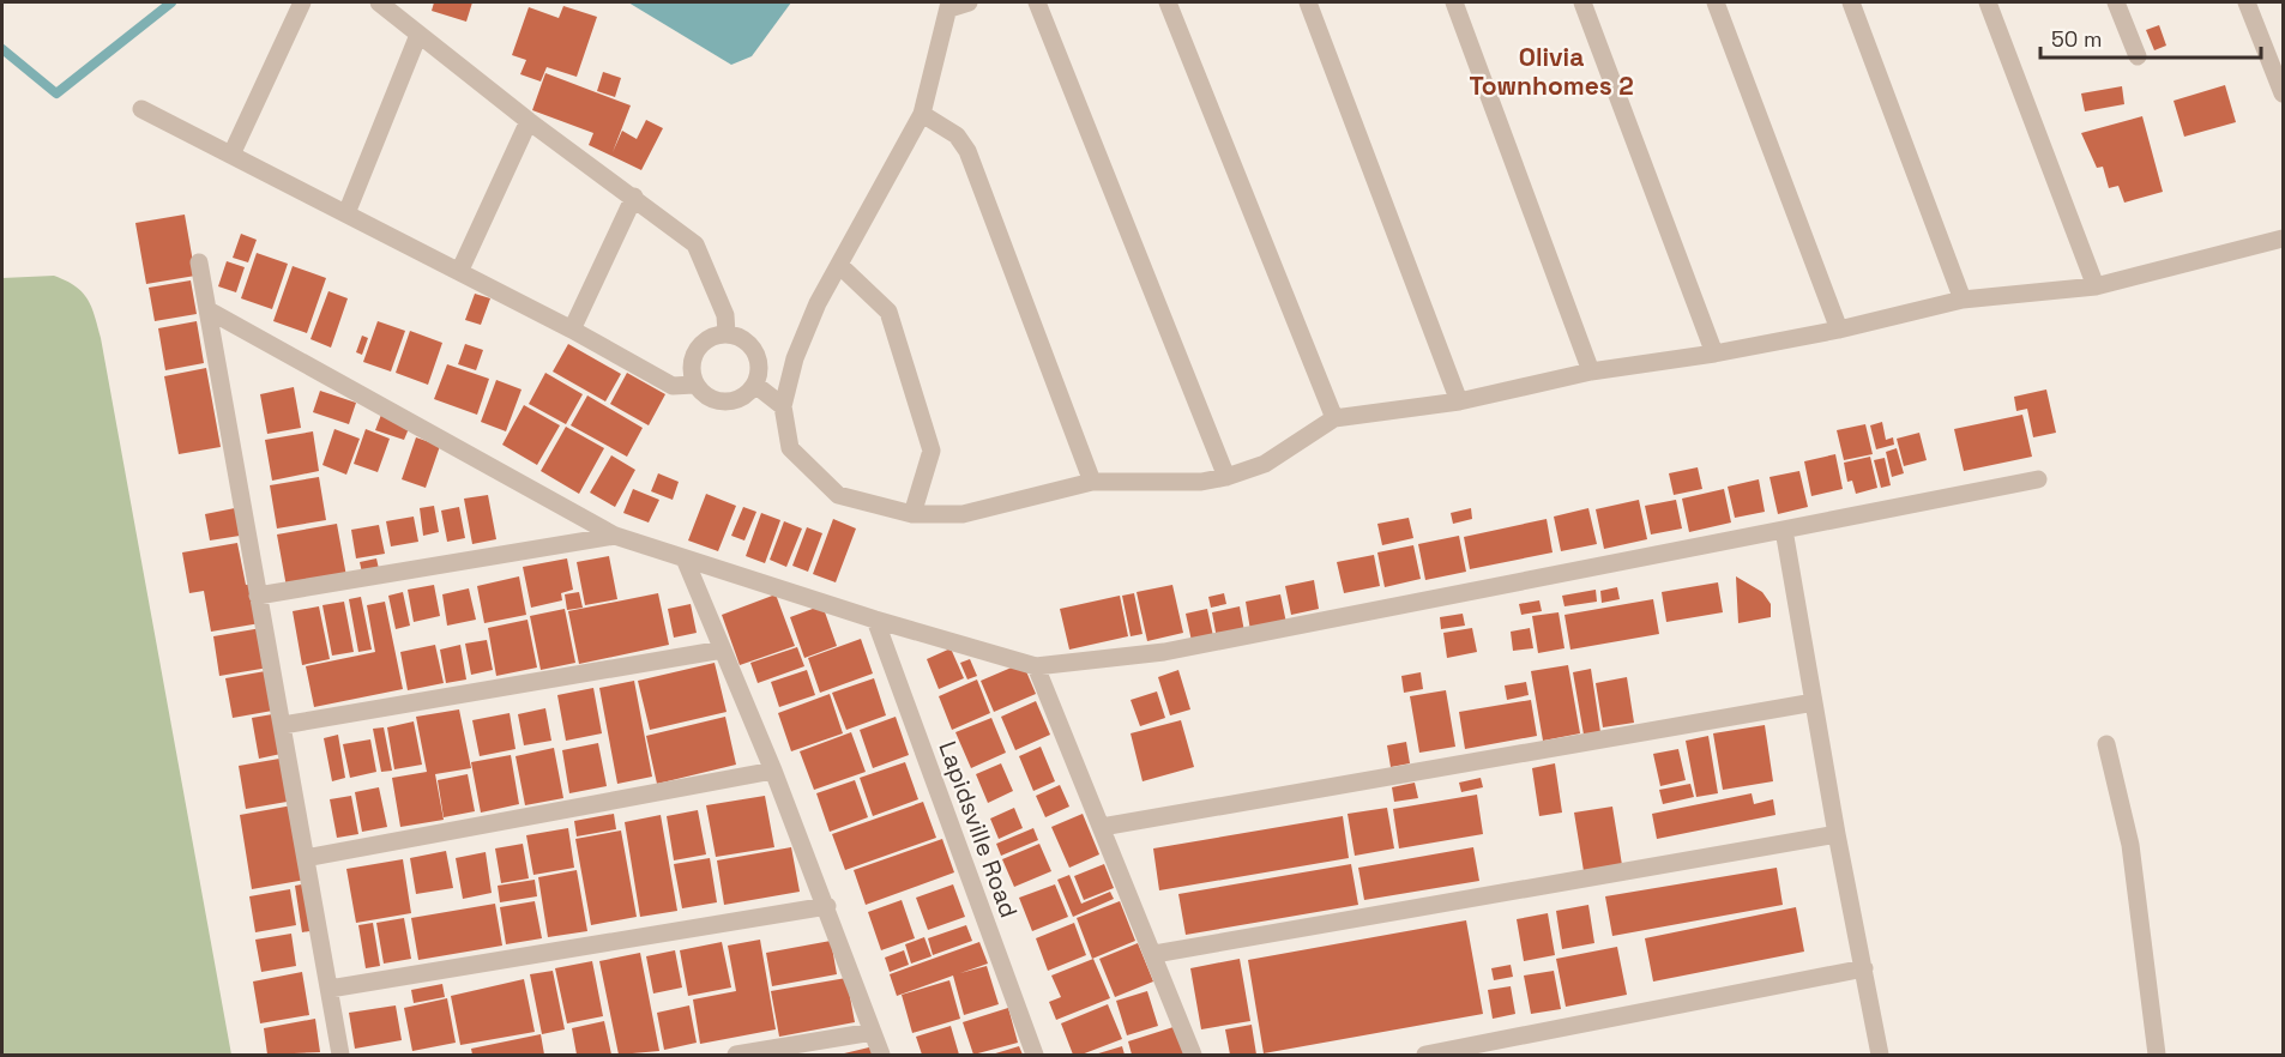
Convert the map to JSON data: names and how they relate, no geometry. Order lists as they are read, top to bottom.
{
  "streets": {
    "street": ["Lapidsville Road"]
  },
  "districts": ["Olivia Townhomes 2"],
  "scale_bar": "50 m"
}
